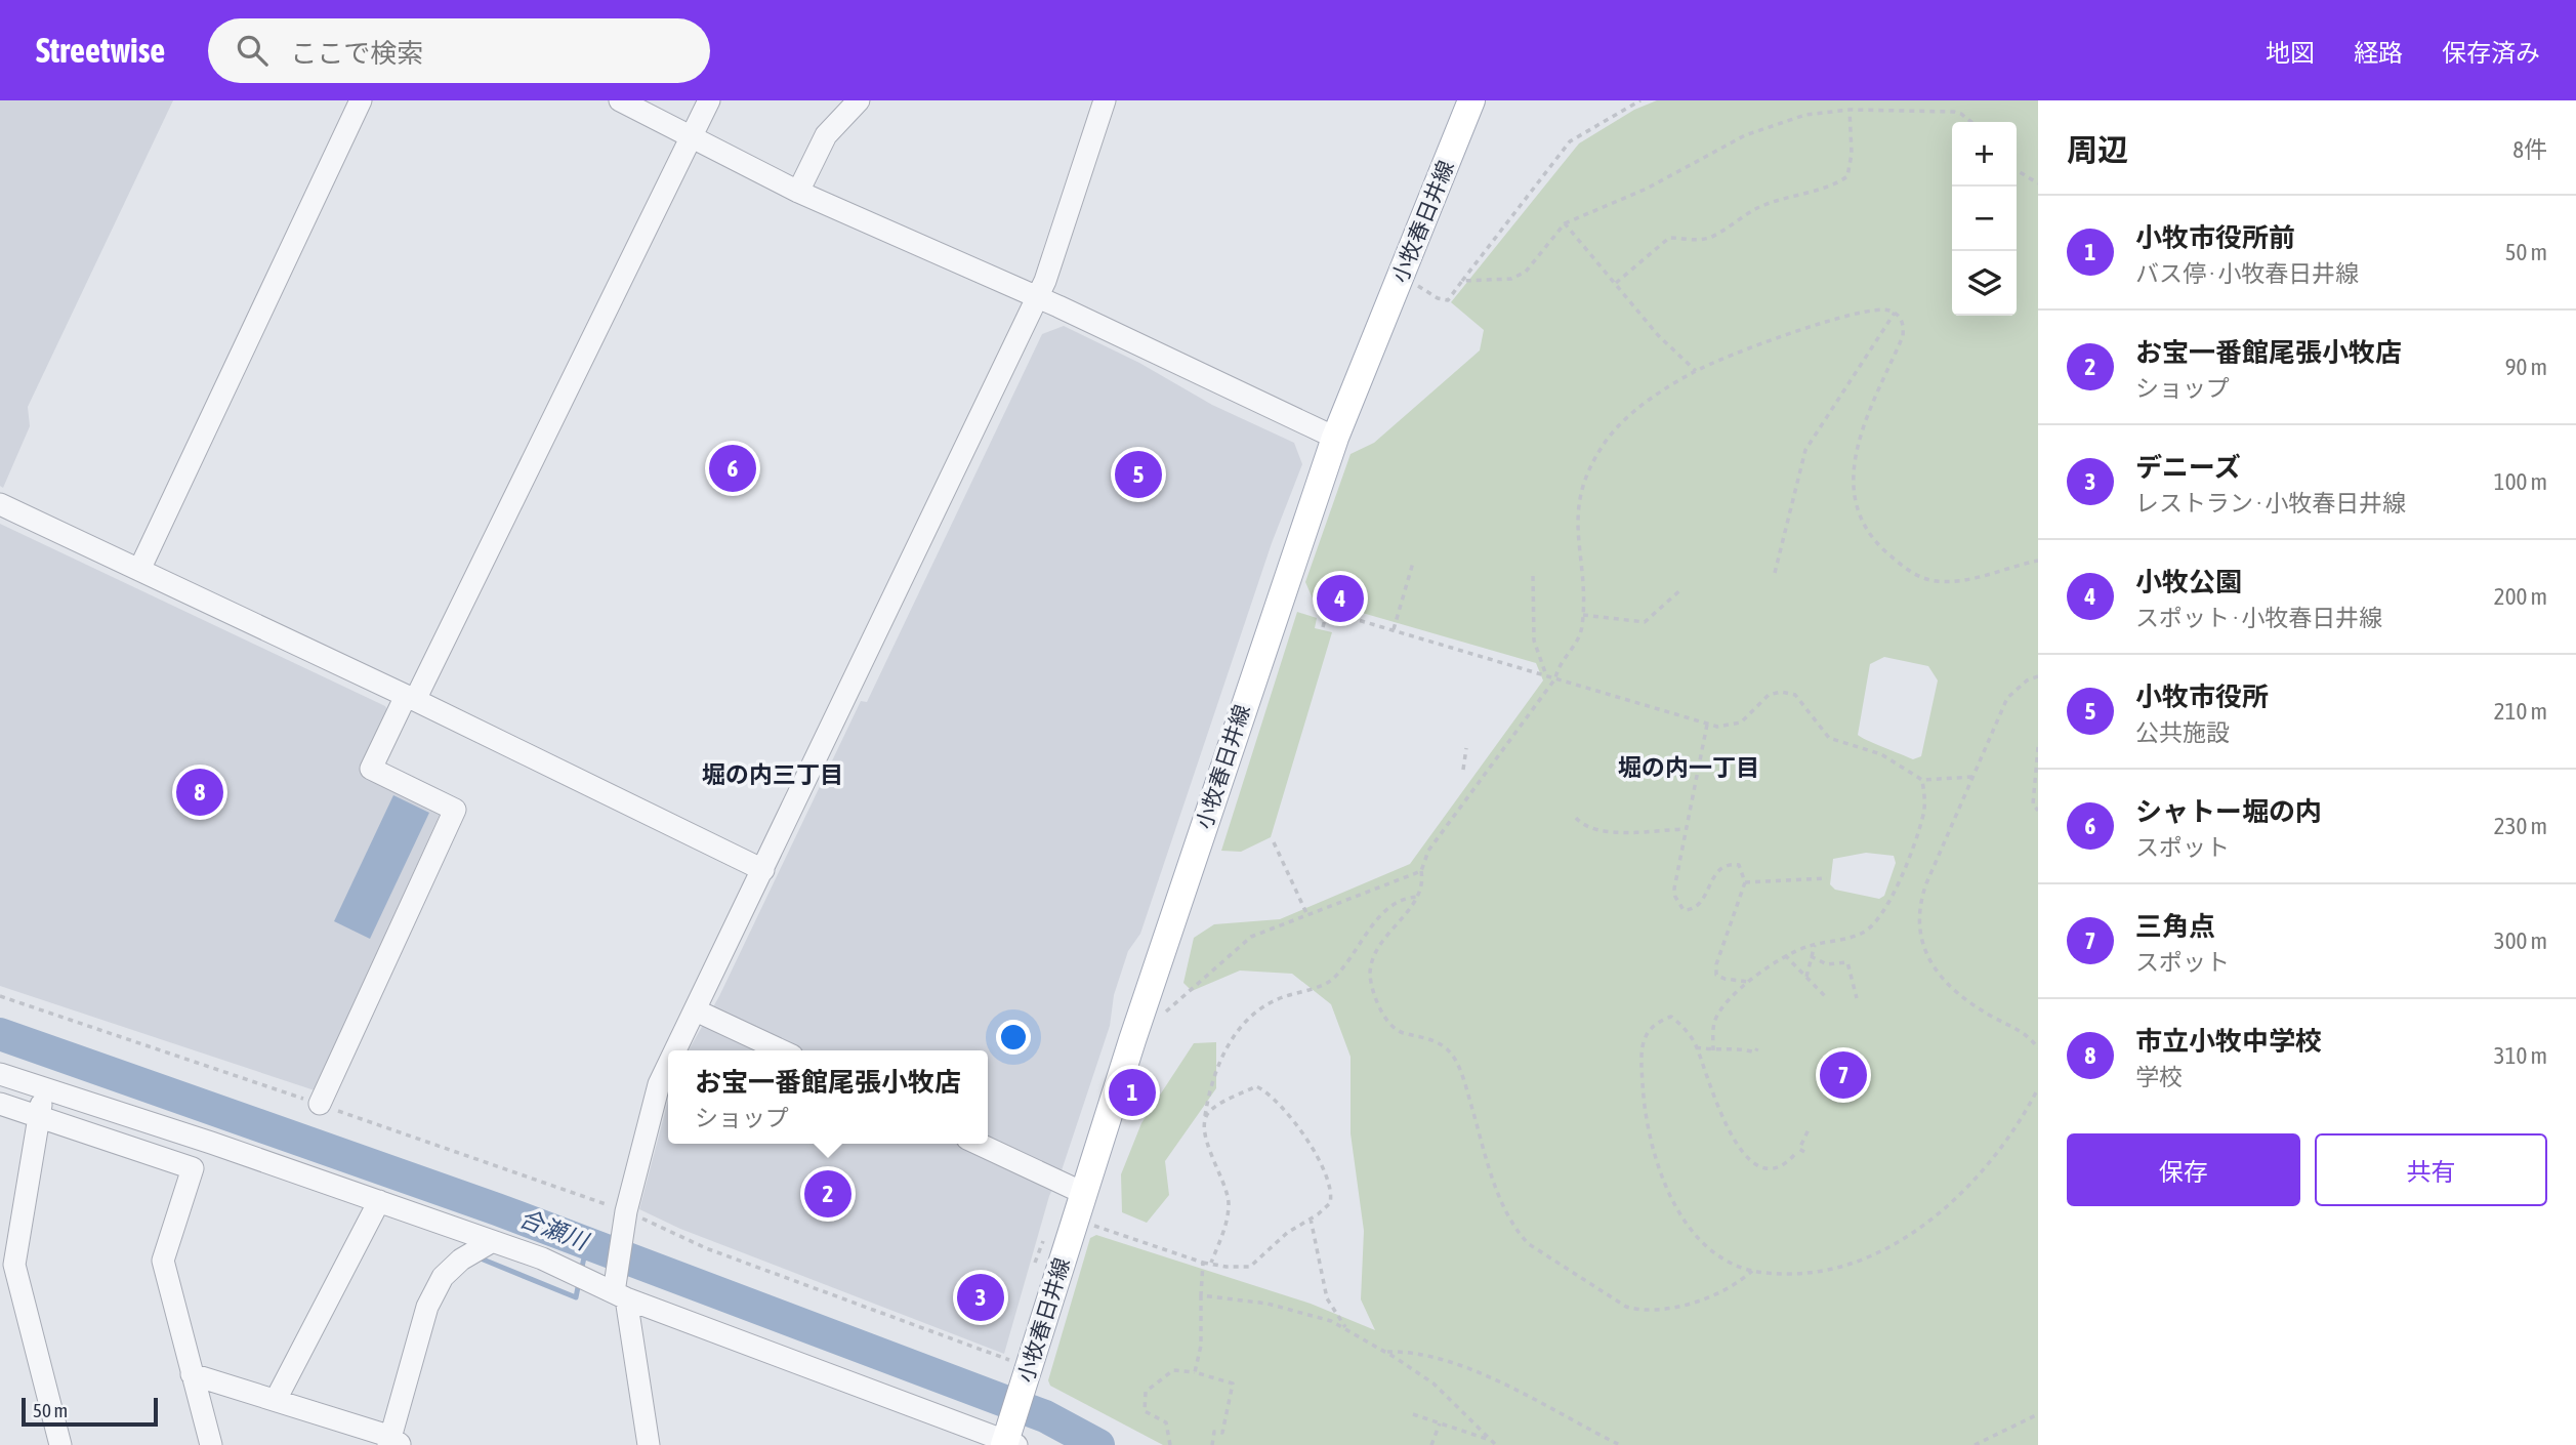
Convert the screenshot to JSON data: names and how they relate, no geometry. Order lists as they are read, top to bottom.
{
  "streets": {
    "main road": ["小牧春日井線"]
  },
  "districts": ["堀の内一丁目", "堀の内三丁目"],
  "water": ["合瀬川"],
  "scale_bar": "50 m",
  "page": {
    "header": "Streetwise",
    "search": "ここで検索",
    "nav": ["地図", "経路", "保存済み"],
    "heading": ["周辺", "8件"],
    "map_buttons": ["+", "−"],
    "list": [
      {
        "mark": "1",
        "name": "小牧市役所前",
        "note": "バス停 · 小牧春日井線",
        "value": "50 m"
      },
      {
        "mark": "2",
        "name": "お宝一番館尾張小牧店",
        "note": "ショップ",
        "value": "90 m"
      },
      {
        "mark": "3",
        "name": "デニーズ",
        "note": "レストラン · 小牧春日井線",
        "value": "100 m"
      },
      {
        "mark": "4",
        "name": "小牧公園",
        "note": "スポット · 小牧春日井線",
        "value": "200 m"
      },
      {
        "mark": "5",
        "name": "小牧市役所",
        "note": "公共施設",
        "value": "210 m"
      },
      {
        "mark": "6",
        "name": "シャトー堀の内",
        "note": "スポット",
        "value": "230 m"
      },
      {
        "mark": "7",
        "name": "三角点",
        "note": "スポット",
        "value": "300 m"
      },
      {
        "mark": "8",
        "name": "市立小牧中学校",
        "note": "学校",
        "value": "310 m"
      }
    ],
    "pins": [
      "6",
      "5",
      "4",
      "8",
      "7",
      "1",
      "2",
      "3"
    ],
    "popup": ["お宝一番館尾張小牧店", "ショップ"],
    "buttons": ["保存", "共有"],
    "scale": "50 m"
  }
}
